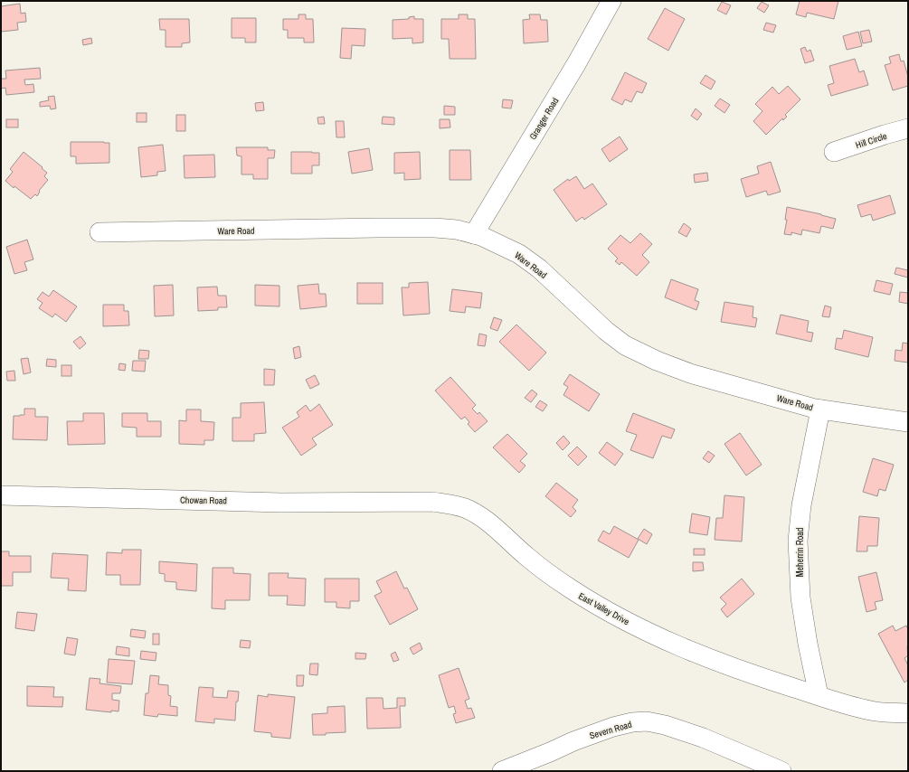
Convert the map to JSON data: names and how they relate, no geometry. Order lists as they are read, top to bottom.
{
  "streets": {
    "street": [
      "Granger Road",
      "Hill Circle",
      "Ware Road",
      "Chowan Road",
      "Meherrin Road",
      "East Valley Drive",
      "Severn Road"
    ]
  },
  "crossings": [
    ["Granger Road", "Ware Road"],
    ["Ware Road", "Meherrin Road"],
    ["Chowan Road", "East Valley Drive"],
    ["Meherrin Road", "East Valley Drive"]
  ]
}
